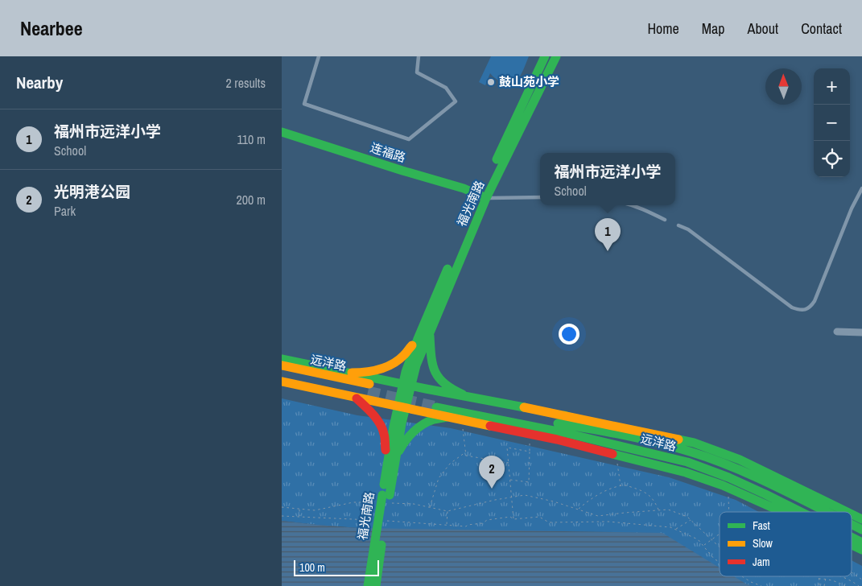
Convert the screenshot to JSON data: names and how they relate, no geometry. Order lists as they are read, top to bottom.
{
  "streets": {
    "main road": ["连福路", "福光南路", "远洋路"]
  },
  "crossings": [
    ["连福路", "福光南路"]
  ],
  "places": ["鼓山苑小学"],
  "legend": ["Fast", "Slow", "Jam"],
  "scale_bar": "100 m",
  "north": "top",
  "page": {
    "header": "Nearbee",
    "nav": [
      "Home",
      "Map",
      "About",
      "Contact"
    ],
    "heading": ["Nearby", "2 results"],
    "map_buttons": ["+", "−"],
    "list": [
      {
        "mark": "1",
        "name": "福州市远洋小学",
        "note": "School",
        "value": "110 m"
      },
      {
        "mark": "2",
        "name": "光明港公园",
        "note": "Park",
        "value": "200 m"
      }
    ],
    "popup": ["福州市远洋小学", "School"],
    "pins": ["1", "2"],
    "scale": "100 m"
  }
}
